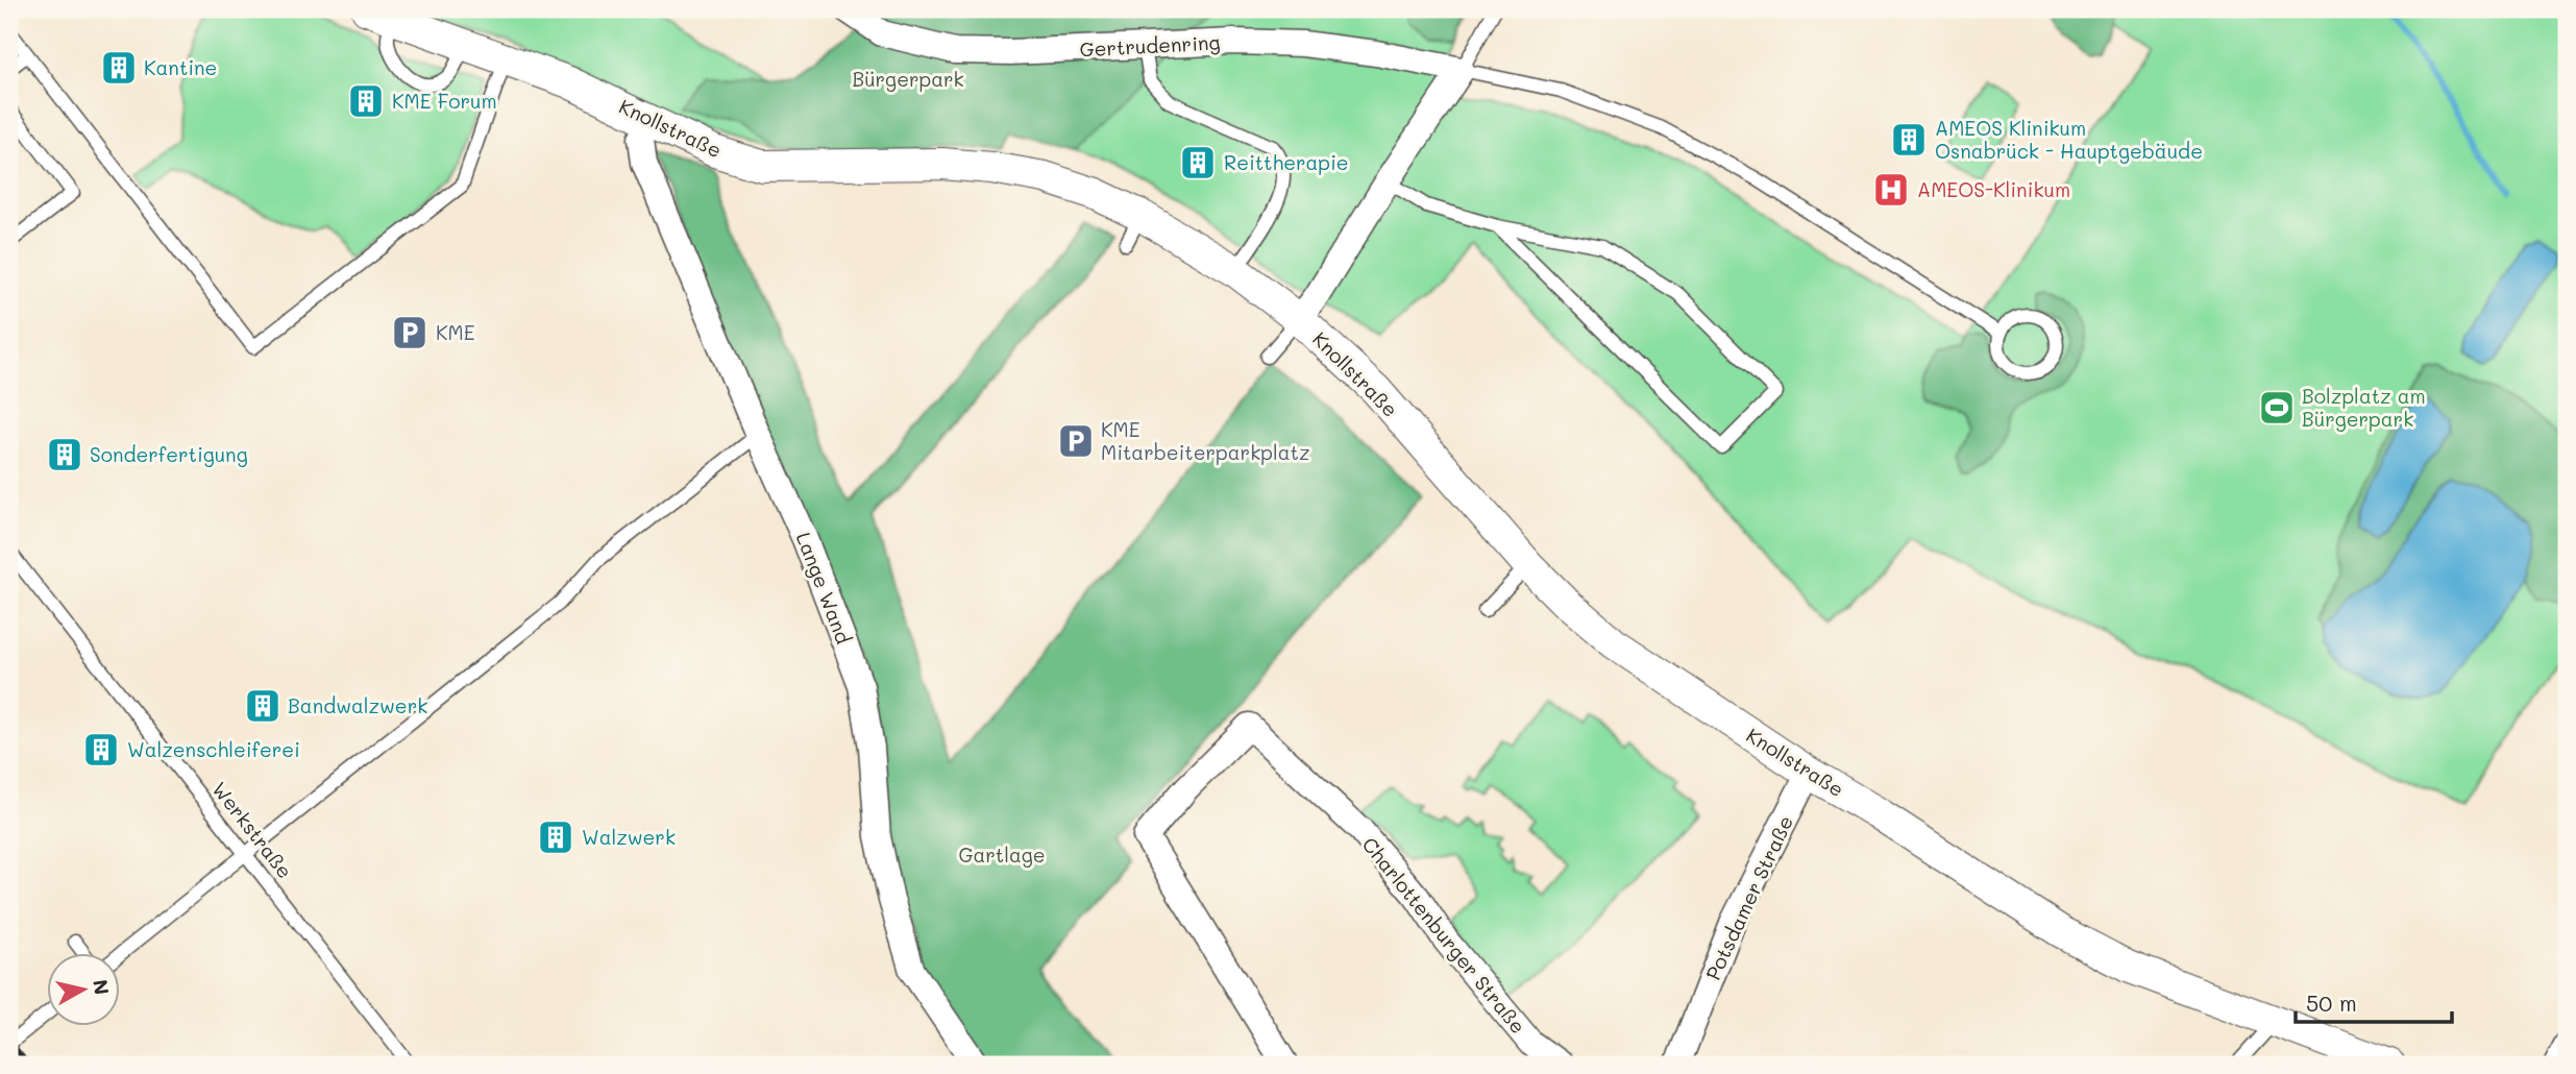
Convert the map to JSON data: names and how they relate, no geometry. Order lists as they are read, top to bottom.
{
  "streets": {
    "street": [
      "Gertrudenring",
      "Knollstraße",
      "Lange Wand",
      "Potsdamer Straße",
      "Charlottenburger Straße"
    ],
    "lane": ["Werkstraße"]
  },
  "crossings": [
    ["Gertrudenring", "Knollstraße"],
    ["Knollstraße", "Lange Wand"],
    ["Knollstraße", "Potsdamer Straße"]
  ],
  "parks": ["Bürgerpark", "Gartlage"],
  "places": {
    "building": [
      "Kantine",
      "KME Forum",
      "AMEOS Klinikum Osnabrück - Hauptgebäude",
      "Reittherapie",
      "Sonderfertigung",
      "Bandwalzwerk",
      "Walzenschleiferei",
      "Walzwerk"
    ],
    "hospital": ["AMEOS-Klinikum"],
    "parking": ["KME", "KME Mitarbeiterparkplatz"],
    "sports": ["Bolzplatz am Bürgerpark"]
  },
  "scale_bar": "50 m",
  "north": "right"
}
